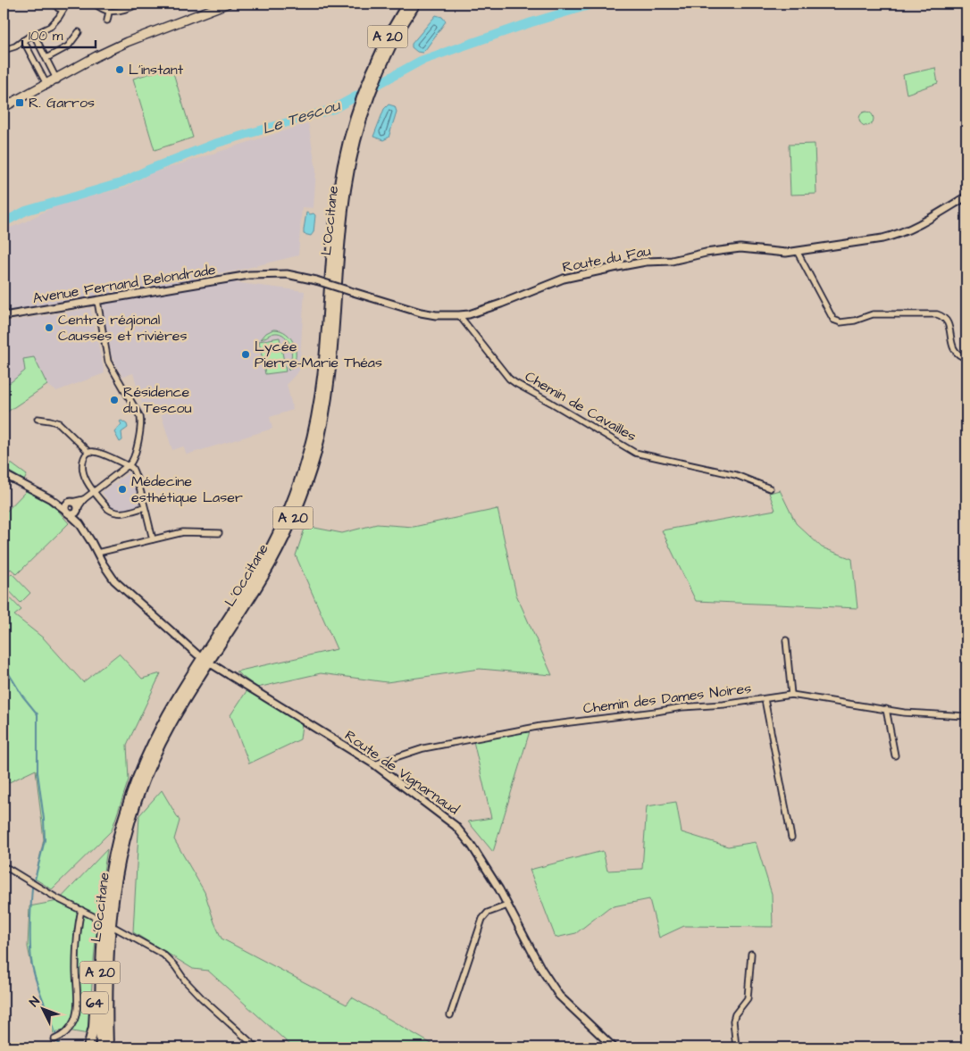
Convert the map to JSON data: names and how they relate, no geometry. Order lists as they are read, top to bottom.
{
  "streets": {
    "highway": ["A 20", "L'Occitane", "64"],
    "street": [
      "Route du Fau",
      "Avenue Fernand Belondrade",
      "Chemin de Cavailles",
      "Chemin des Dames Noires",
      "Route de Vignarnaud"
    ]
  },
  "crossings": [
    ["L'Occitane", "64"],
    ["Route du Fau", "Avenue Fernand Belondrade"],
    ["Route du Fau", "Chemin de Cavailles"],
    ["Chemin des Dames Noires", "Route de Vignarnaud"]
  ],
  "water": ["Le Tescou"],
  "places": {
    "other": [
      "L'instant",
      "Centre régional Causses et rivières",
      "Lycée Pierre-Marie Théas",
      "Résidence du Tescou",
      "Médecine esthétique Laser"
    ],
    "transit": ["R. Garros"]
  },
  "scale_bar": "100 m",
  "north": "top left"
}
